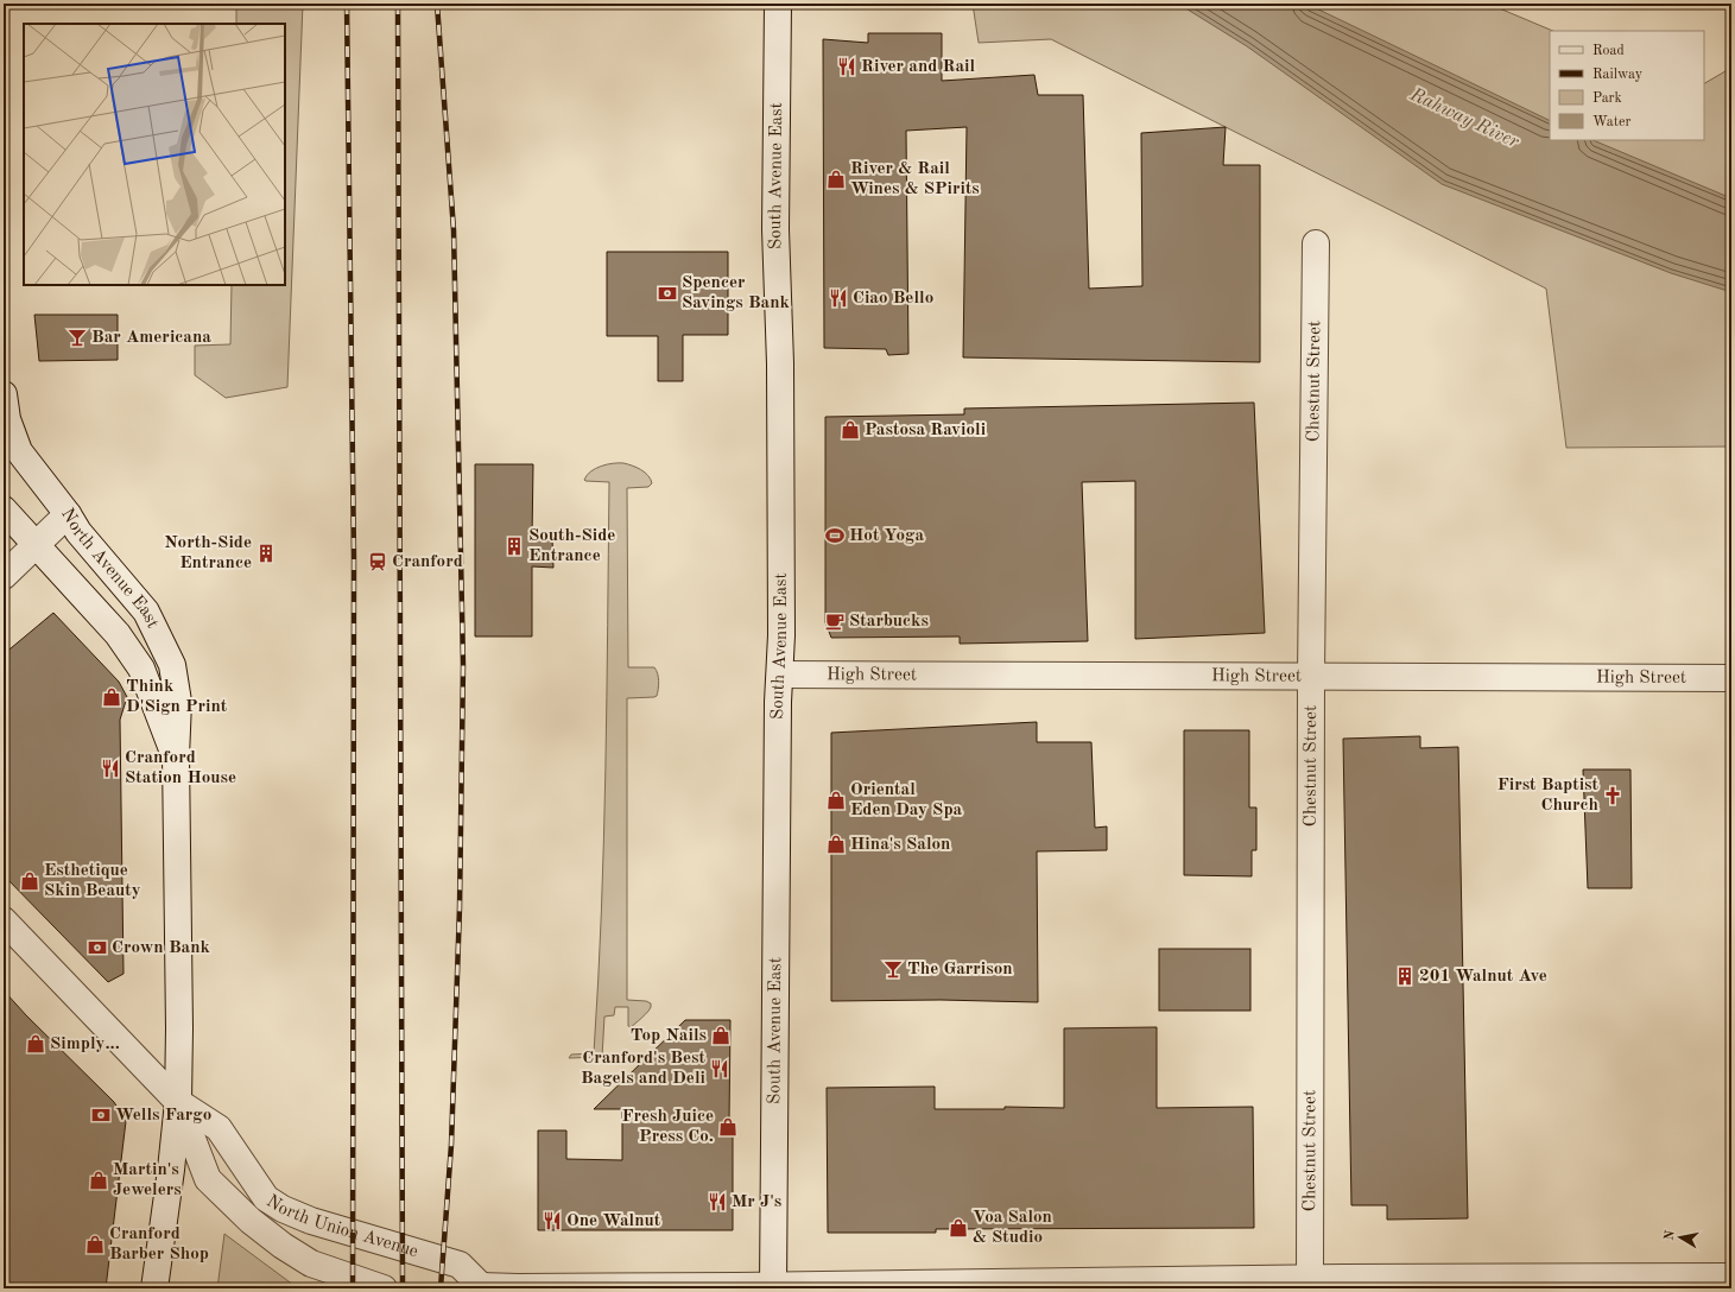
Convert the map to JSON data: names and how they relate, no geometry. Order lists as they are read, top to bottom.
{
  "streets": {
    "street": [
      "South Avenue East",
      "Chestnut Street",
      "North Avenue East",
      "High Street",
      "North Union Avenue"
    ]
  },
  "crossings": [
    ["South Avenue East", "High Street"],
    ["Chestnut Street", "High Street"],
    ["North Avenue East", "North Union Avenue"]
  ],
  "water": ["Rahway River"],
  "places": {
    "restaurant": [
      "River and Rail",
      "Ciao Bello",
      "Cranford Station House",
      "Cranford's Best Bagels and Deli",
      "Mr J's",
      "One Walnut"
    ],
    "shop": [
      "River & Rail Wines & SPirits",
      "Pastosa Ravioli",
      "Think D'Sign Print",
      "Oriental Eden Day Spa",
      "Hina's Salon",
      "Esthetique Skin Beauty",
      "Top Nails",
      "Simply...",
      "Fresh Juice Press Co.",
      "Martin's Jewelers",
      "Voa Salon & Studio",
      "Cranford Barber Shop"
    ],
    "bank": ["Spencer Savings Bank", "Crown Bank", "Wells Fargo"],
    "bar": ["Bar Americana", "The Garrison"],
    "sports": ["Hot Yoga"],
    "building": ["South-Side Entrance", "North-Side Entrance", "201 Walnut Ave"],
    "station": ["Cranford"],
    "cafe": ["Starbucks"],
    "church": ["First Baptist Church"]
  },
  "legend": [
    "Road",
    "Railway",
    "Park",
    "Water"
  ],
  "north": "left"
}
